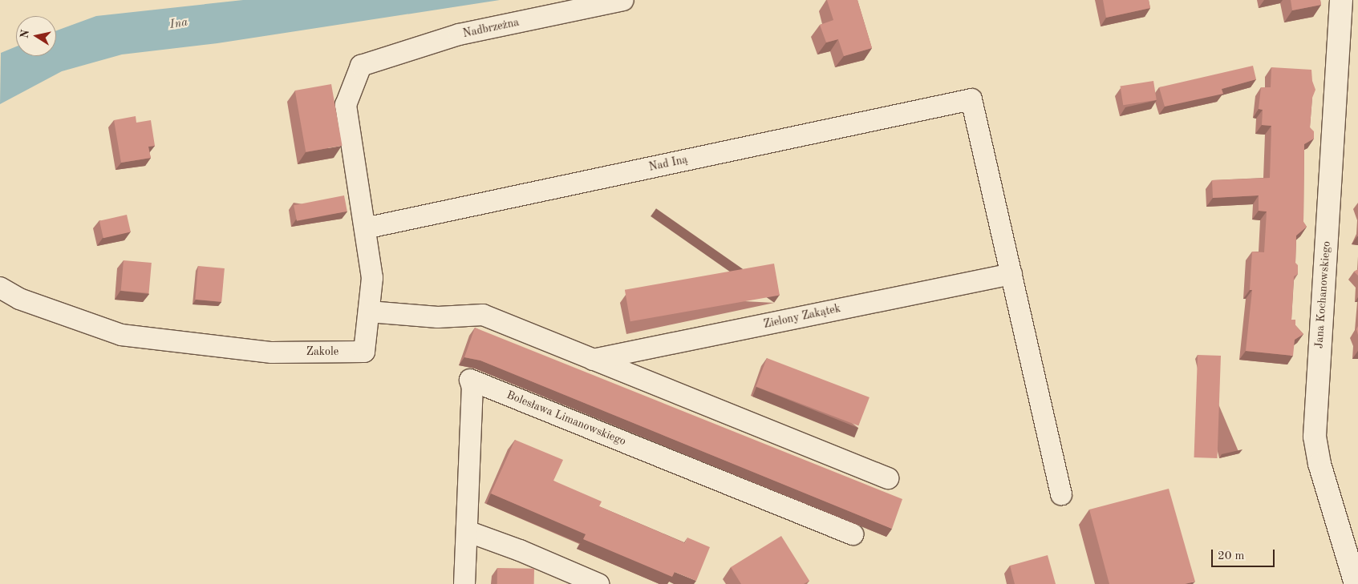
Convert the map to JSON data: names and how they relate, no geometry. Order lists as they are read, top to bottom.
{
  "streets": {
    "street": [
      "Nadbrzeżna",
      "Nad Iną",
      "Jana Kochanowskiego",
      "Zielony Zakątek",
      "Zakole",
      "Bolesława Limanowskiego"
    ]
  },
  "crossings": [
    ["Nadbrzeżna", "Zakole"],
    ["Nad Iną", "Zielony Zakątek"],
    ["Nad Iną", "Zakole"]
  ],
  "water": ["Ina"],
  "scale_bar": "20 m",
  "north": "left"
}
